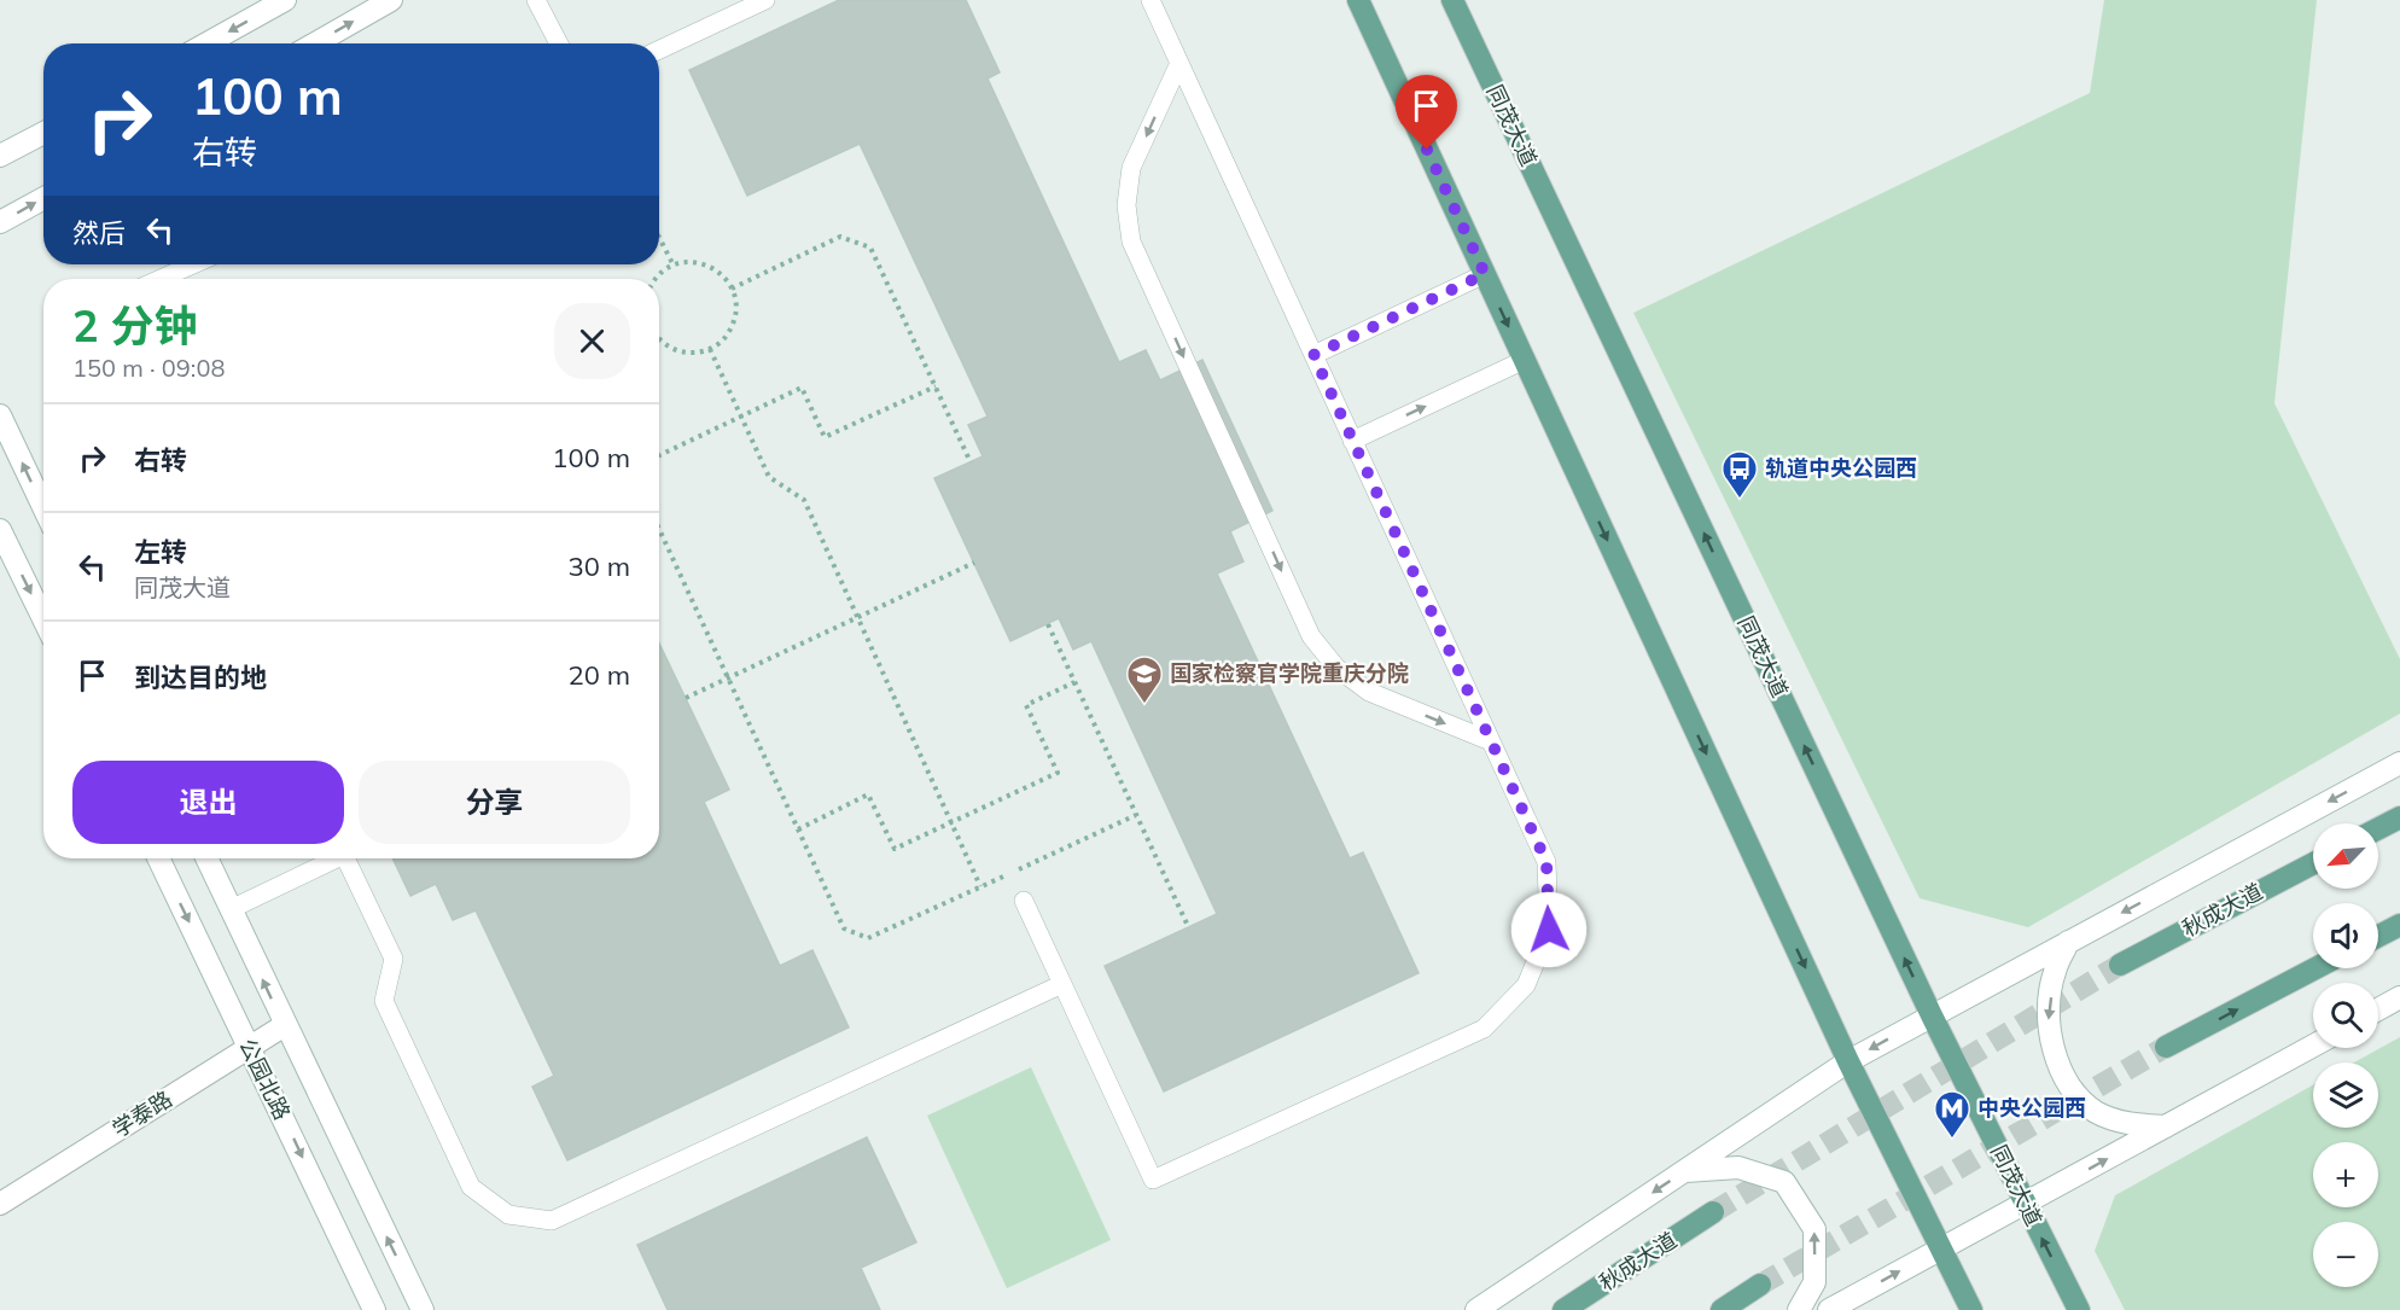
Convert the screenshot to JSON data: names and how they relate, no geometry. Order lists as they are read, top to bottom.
{
  "streets": {
    "main road": ["同茂大道", "秋成大道"],
    "street": ["公园北路", "学泰路"]
  },
  "crossings": [
    ["公园北路", "学泰路"]
  ],
  "places": {
    "bus stop": ["轨道中央公园西"],
    "school or university": ["国家检察官学院重庆分院"],
    "metro station": ["中央公园西"]
  },
  "north": "bottom left",
  "page": {
    "turn": ["100 m", "右转"],
    "then": "然后",
    "heading": ["2 分钟", "150 m · 09:08"],
    "list": [
      {
        "name": "右转",
        "value": "100 m"
      },
      {
        "name": "左转",
        "note": "同茂大道",
        "value": "30 m"
      },
      {
        "name": "到达目的地",
        "value": "20 m"
      }
    ],
    "buttons": ["退出", "分享"],
    "map_buttons": ["+", "−"]
  }
}
